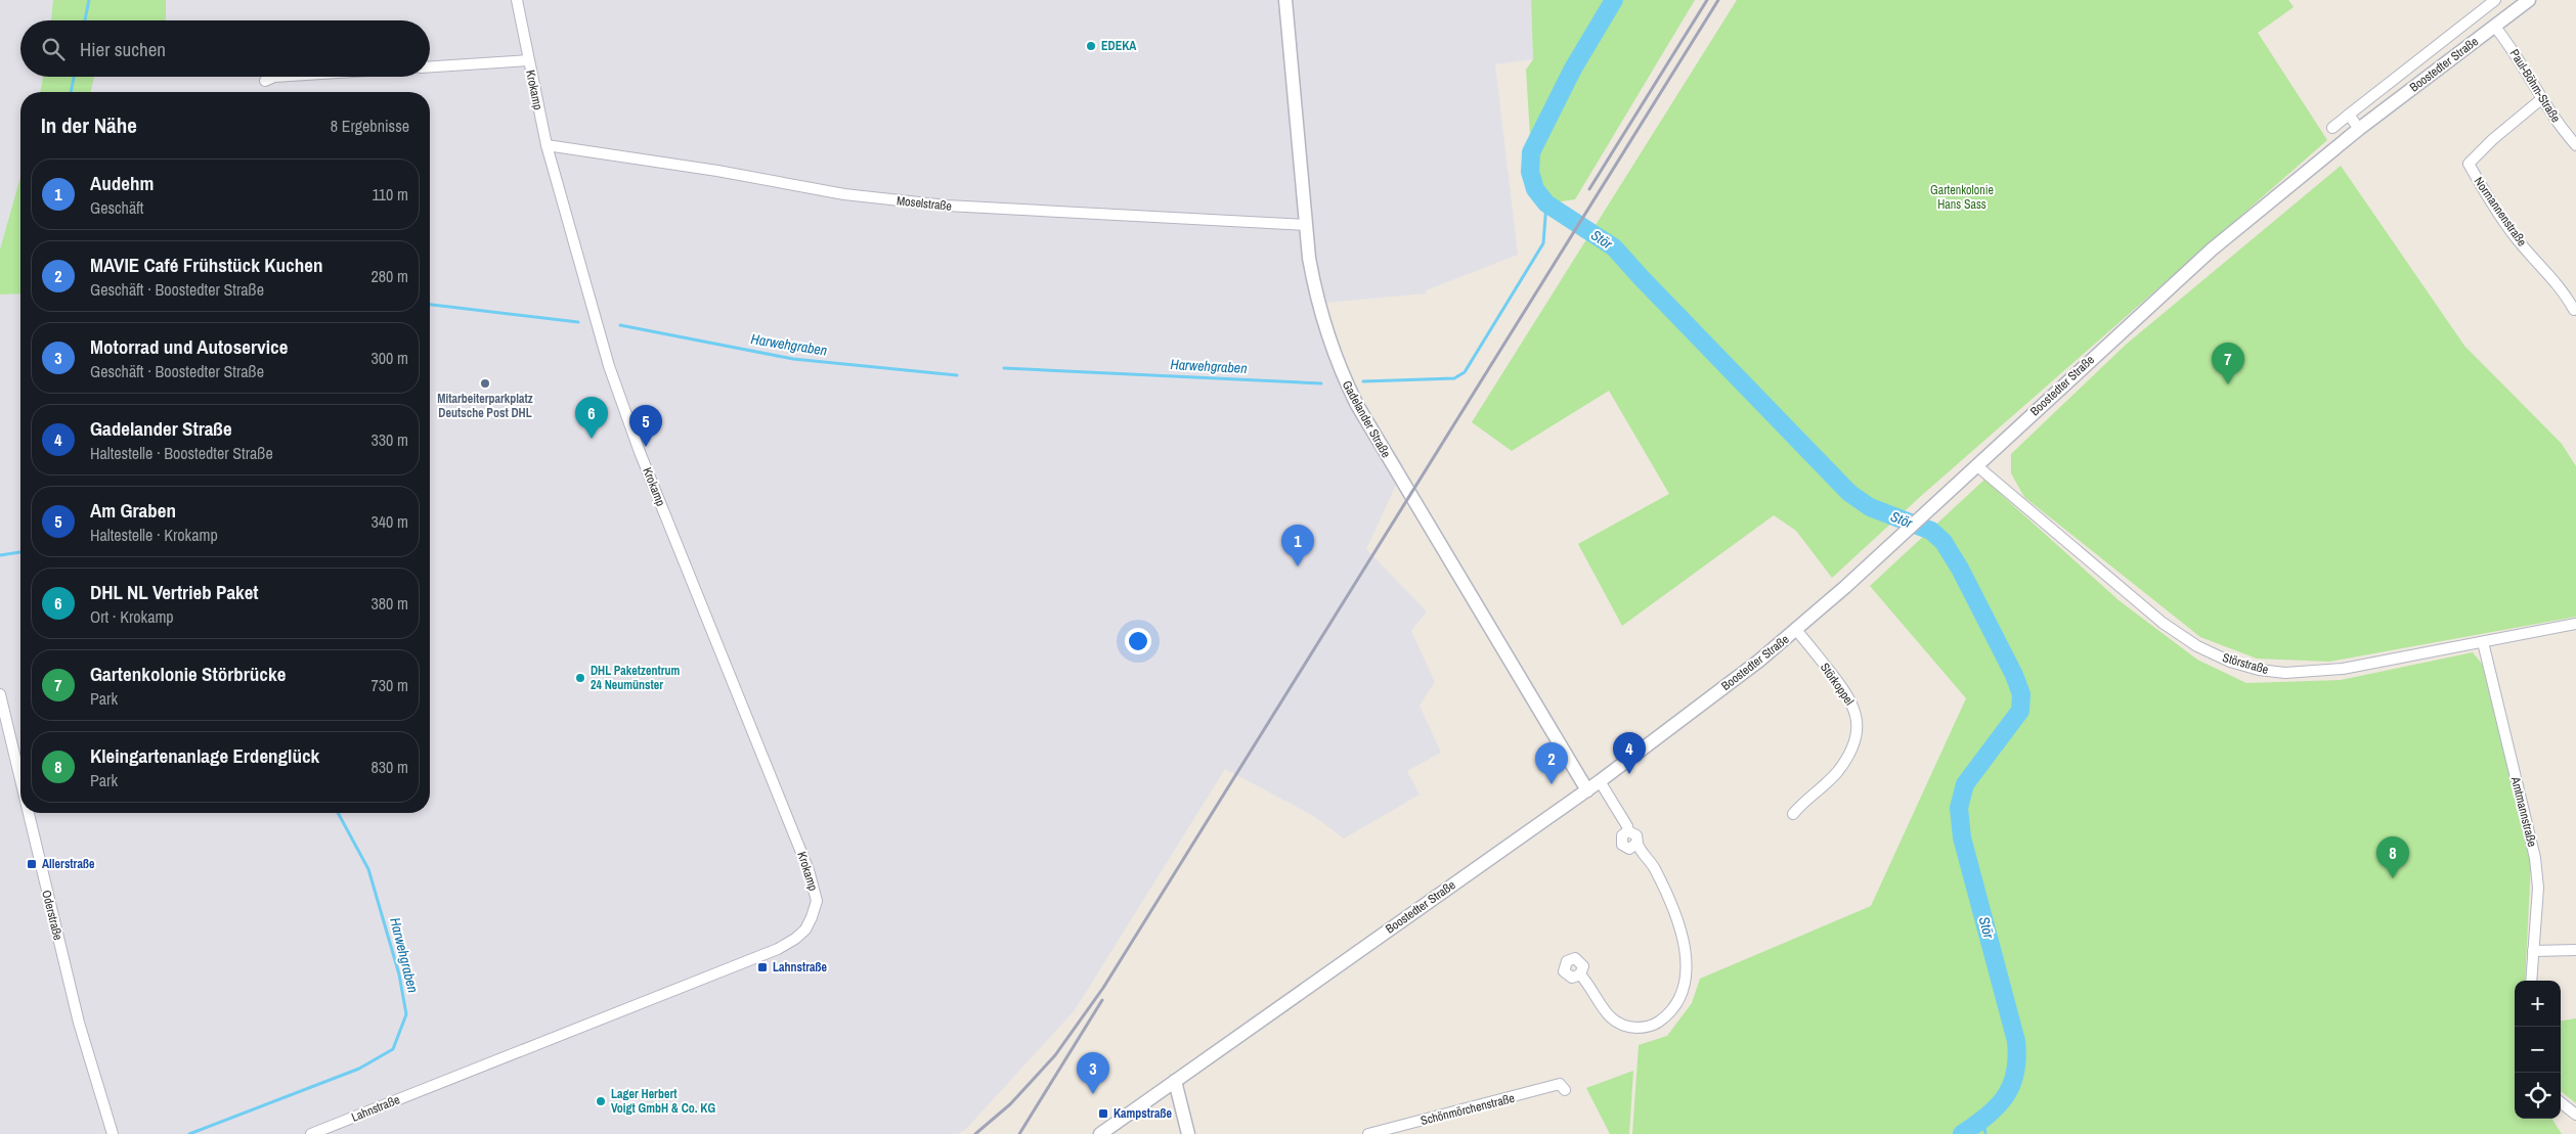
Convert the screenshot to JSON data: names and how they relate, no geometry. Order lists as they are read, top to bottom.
{
  "streets": {
    "street": [
      "Boostedter Straße",
      "Paul-Böhm-Straße",
      "Krokamp",
      "Moselstraße",
      "Normannenstraße",
      "Gadelander Straße",
      "Störstraße",
      "Störkoppel",
      "Amtmannstraße",
      "Oderstraße",
      "Lahnstraße",
      "Schönmörchenstraße"
    ]
  },
  "crossings": [
    ["Boostedter Straße", "Paul-Böhm-Straße"],
    ["Boostedter Straße", "Gadelander Straße"],
    ["Boostedter Straße", "Störstraße"],
    ["Boostedter Straße", "Störkoppel"],
    ["Paul-Böhm-Straße", "Normannenstraße"],
    ["Krokamp", "Moselstraße"],
    ["Krokamp", "Lahnstraße"],
    ["Moselstraße", "Gadelander Straße"],
    ["Störstraße", "Amtmannstraße"]
  ],
  "water": ["Stör", "Harwehgraben"],
  "parks": ["Gartenkolonie Hans Sass"],
  "places": {
    "other": [
      "EDEKA",
      "Mitarbeiterparkplatz Deutsche Post DHL",
      "DHL Paketzentrum 24 Neumünster",
      "Lager Herbert Voigt GmbH & Co. KG"
    ],
    "transit": ["Allerstraße", "Lahnstraße", "Kampstraße"]
  },
  "page": {
    "search": "Hier suchen",
    "heading": ["In der Nähe", "8 Ergebnisse"],
    "list": [
      {
        "mark": "1",
        "name": "Audehm",
        "note": "Geschäft",
        "value": "110 m"
      },
      {
        "mark": "2",
        "name": "MAVIE Café Frühstück Kuchen",
        "note": "Geschäft · Boostedter Straße",
        "value": "280 m"
      },
      {
        "mark": "3",
        "name": "Motorrad und Autoservice",
        "note": "Geschäft · Boostedter Straße",
        "value": "300 m"
      },
      {
        "mark": "4",
        "name": "Gadelander Straße",
        "note": "Haltestelle · Boostedter Straße",
        "value": "330 m"
      },
      {
        "mark": "5",
        "name": "Am Graben",
        "note": "Haltestelle · Krokamp",
        "value": "340 m"
      },
      {
        "mark": "6",
        "name": "DHL NL Vertrieb Paket",
        "note": "Ort · Krokamp",
        "value": "380 m"
      },
      {
        "mark": "7",
        "name": "Gartenkolonie Störbrücke",
        "note": "Park",
        "value": "730 m"
      },
      {
        "mark": "8",
        "name": "Kleingartenanlage Erdenglück",
        "note": "Park",
        "value": "830 m"
      }
    ],
    "pins": [
      "7",
      "6",
      "5",
      "1",
      "4",
      "2",
      "8",
      "3"
    ],
    "map_buttons": ["+", "−"]
  }
}
